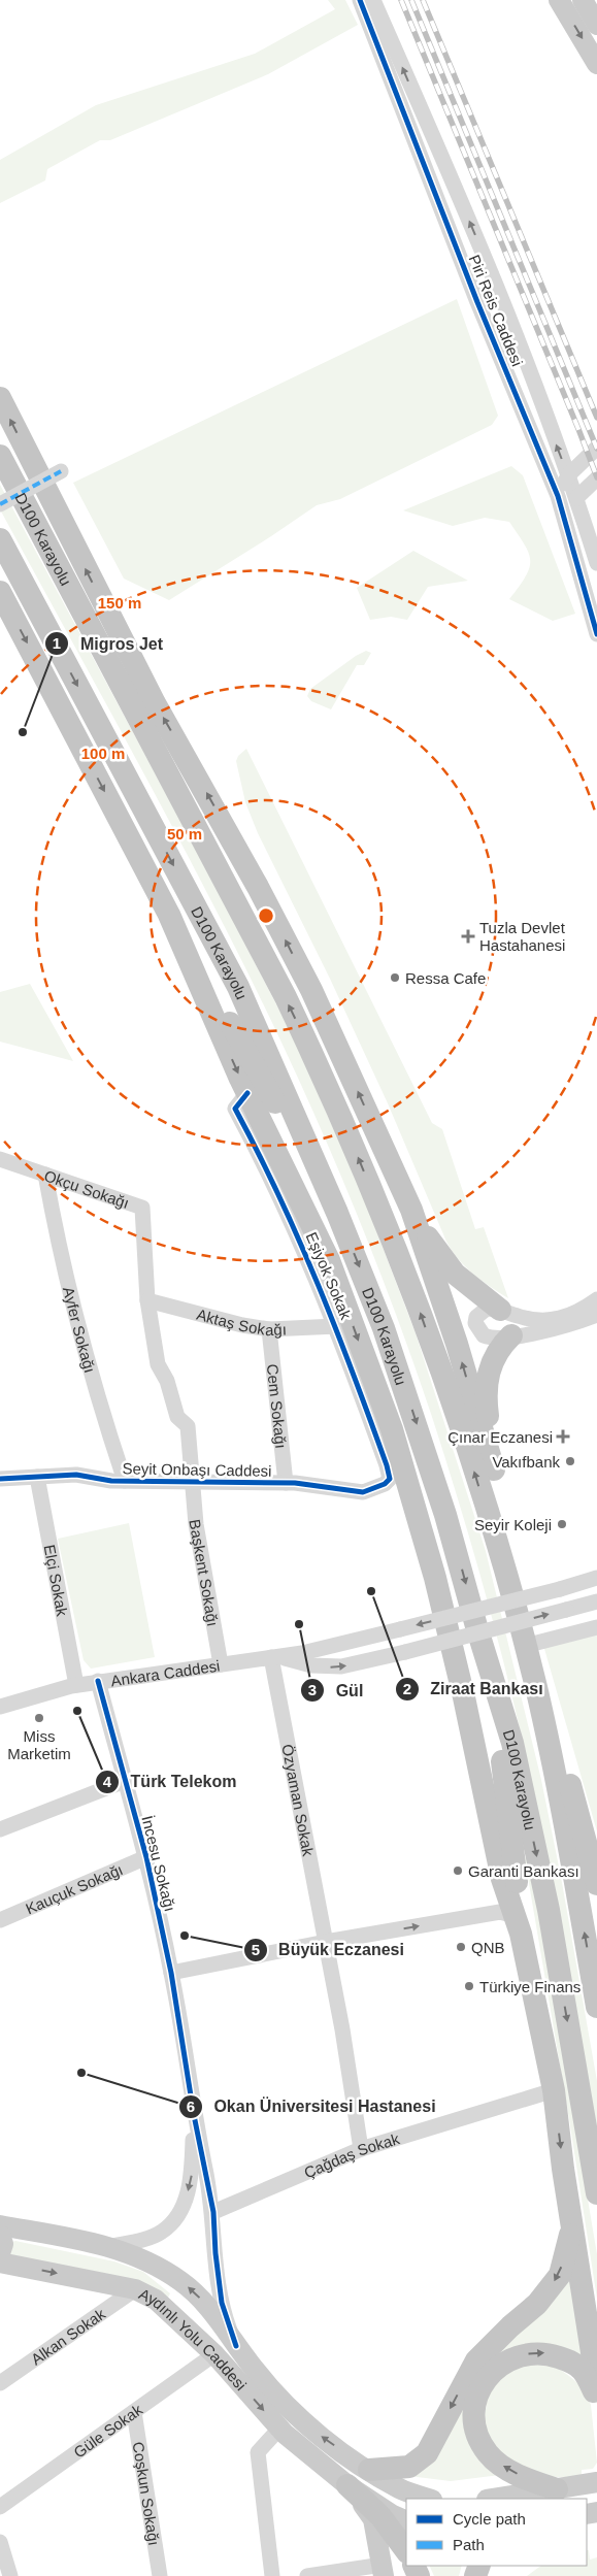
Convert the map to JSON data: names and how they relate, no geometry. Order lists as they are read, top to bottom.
{
  "streets": {
    "highway": ["D100 Karayolu"],
    "main road": ["Aydınlı Yolu Caddesi"],
    "street": [
      "Piri Reis Caddesi",
      "Okçu Sokağı",
      "Eşiyok Sokak",
      "Aktaş Sokağı",
      "Ayfer Sokağı",
      "Cem Sokağı",
      "Seyit Onbaşı Caddesi",
      "Başkent Sokağı",
      "Elçi Sokak",
      "Ankara Caddesi",
      "Özyaman Sokak",
      "İncesu Sokağı",
      "Kauçuk Sokağı",
      "Çağdaş Sokak",
      "Alkan Sokak",
      "Güle Sokak",
      "Coşkun Sokağı"
    ]
  },
  "crossings": [
    ["Okçu Sokağı", "Aktaş Sokağı"],
    ["Okçu Sokağı", "Ayfer Sokağı"],
    ["Okçu Sokağı", "Başkent Sokağı"],
    ["Eşiyok Sokak", "Aktaş Sokağı"],
    ["Eşiyok Sokak", "Seyit Onbaşı Caddesi"],
    ["Aktaş Sokağı", "Cem Sokağı"],
    ["Aktaş Sokağı", "Başkent Sokağı"],
    ["Ayfer Sokağı", "Seyit Onbaşı Caddesi"],
    ["Cem Sokağı", "Seyit Onbaşı Caddesi"],
    ["Seyit Onbaşı Caddesi", "Başkent Sokağı"],
    ["Seyit Onbaşı Caddesi", "Elçi Sokak"],
    ["Başkent Sokağı", "Ankara Caddesi"],
    ["Elçi Sokak", "Ankara Caddesi"],
    ["Ankara Caddesi", "Özyaman Sokak"],
    ["Ankara Caddesi", "İncesu Sokağı"],
    ["Özyaman Sokak", "Çağdaş Sokak"],
    ["İncesu Sokağı", "Kauçuk Sokağı"],
    ["Alkan Sokak", "Aydınlı Yolu Caddesi"],
    ["Aydınlı Yolu Caddesi", "Güle Sokak"],
    ["Güle Sokak", "Coşkun Sokağı"]
  ],
  "places": {
    "other": [
      "Migros Jet",
      "Ressa Cafe",
      "Vakıfbank",
      "Seyir Koleji",
      "Ziraat Bankası",
      "Gül",
      "Türk Telekom",
      "Miss Marketim",
      "Garanti Bankası",
      "Büyük Eczanesi",
      "QNB",
      "Türkiye Finans",
      "Okan Üniversitesi Hastanesi"
    ],
    "health": ["Tuzla Devlet Hastahanesi", "Çınar Eczanesi"]
  },
  "legend": ["Cycle path", "Path"],
  "rings": ["150 m", "100 m", "50 m"]
}
